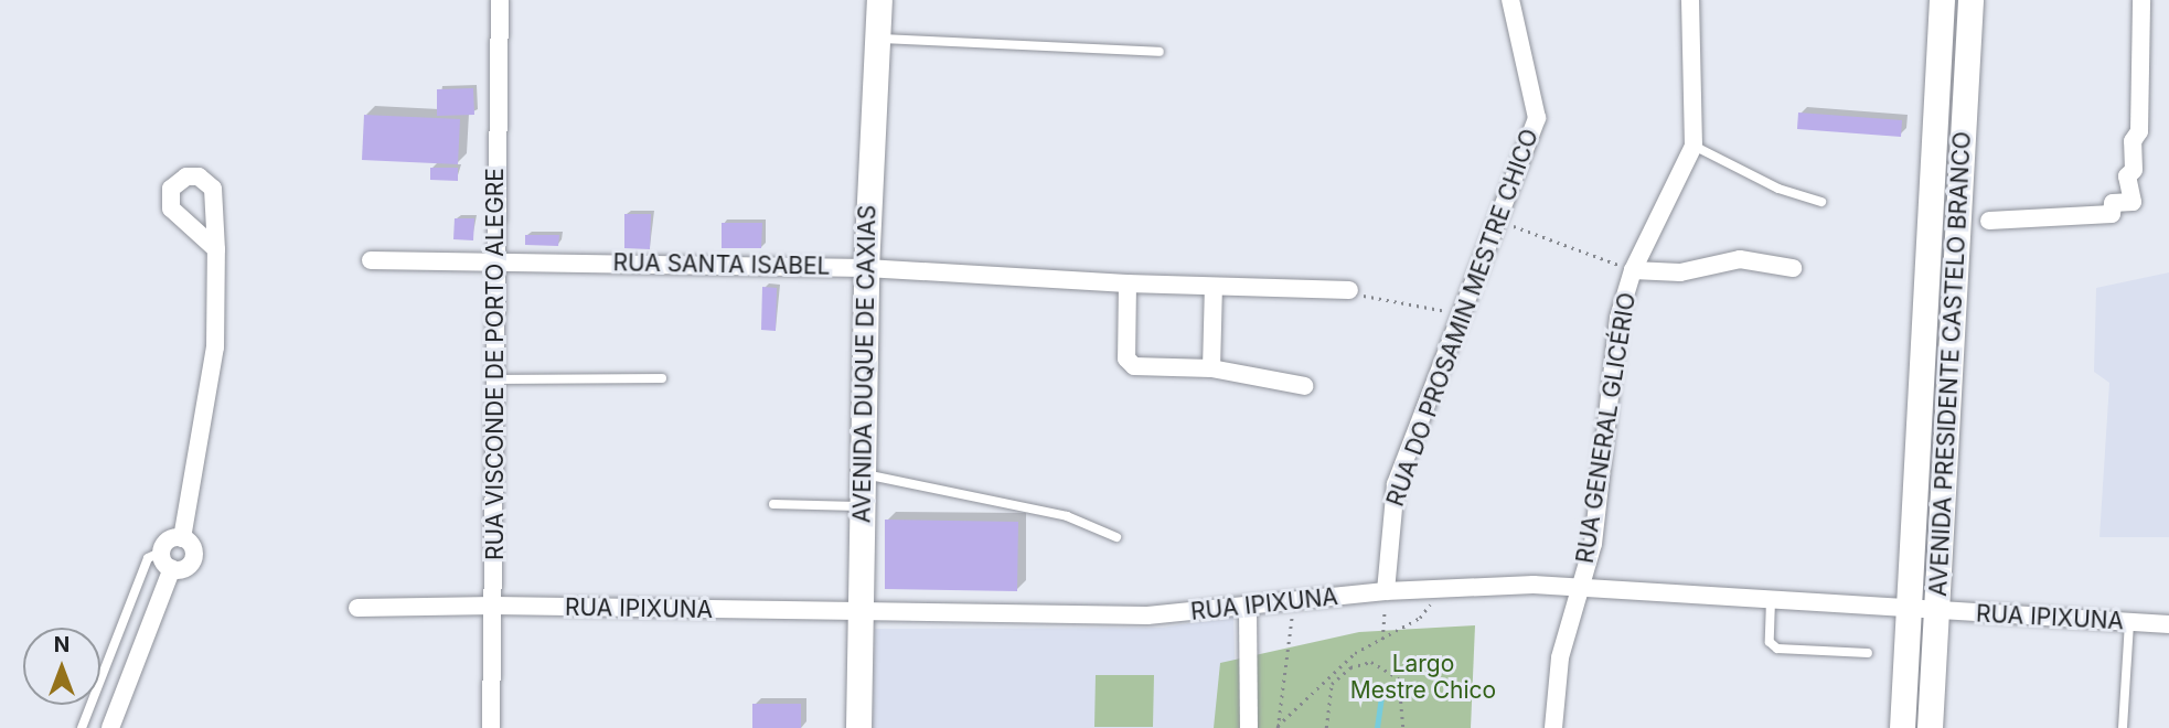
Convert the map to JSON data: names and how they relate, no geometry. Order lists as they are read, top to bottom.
{
  "streets": {
    "main road": ["AVENIDA DUQUE DE CAXIAS", "AVENIDA PRESIDENTE CASTELO BRANCO"],
    "street": [
      "RUA SANTA ISABEL",
      "RUA DO PROSAMIN MESTRE CHICO",
      "RUA VISCONDE DE PORTO ALEGRE",
      "RUA GENERAL GLICÉRIO",
      "RUA IPIXUNA"
    ]
  },
  "crossings": [
    ["RUA SANTA ISABEL", "RUA VISCONDE DE PORTO ALEGRE"],
    ["RUA SANTA ISABEL", "AVENIDA DUQUE DE CAXIAS"],
    ["RUA DO PROSAMIN MESTRE CHICO", "RUA IPIXUNA"],
    ["RUA VISCONDE DE PORTO ALEGRE", "RUA IPIXUNA"],
    ["AVENIDA DUQUE DE CAXIAS", "RUA IPIXUNA"],
    ["AVENIDA PRESIDENTE CASTELO BRANCO", "RUA IPIXUNA"],
    ["RUA GENERAL GLICÉRIO", "RUA IPIXUNA"]
  ],
  "parks": ["Largo Mestre Chico"],
  "north": "top"
}
